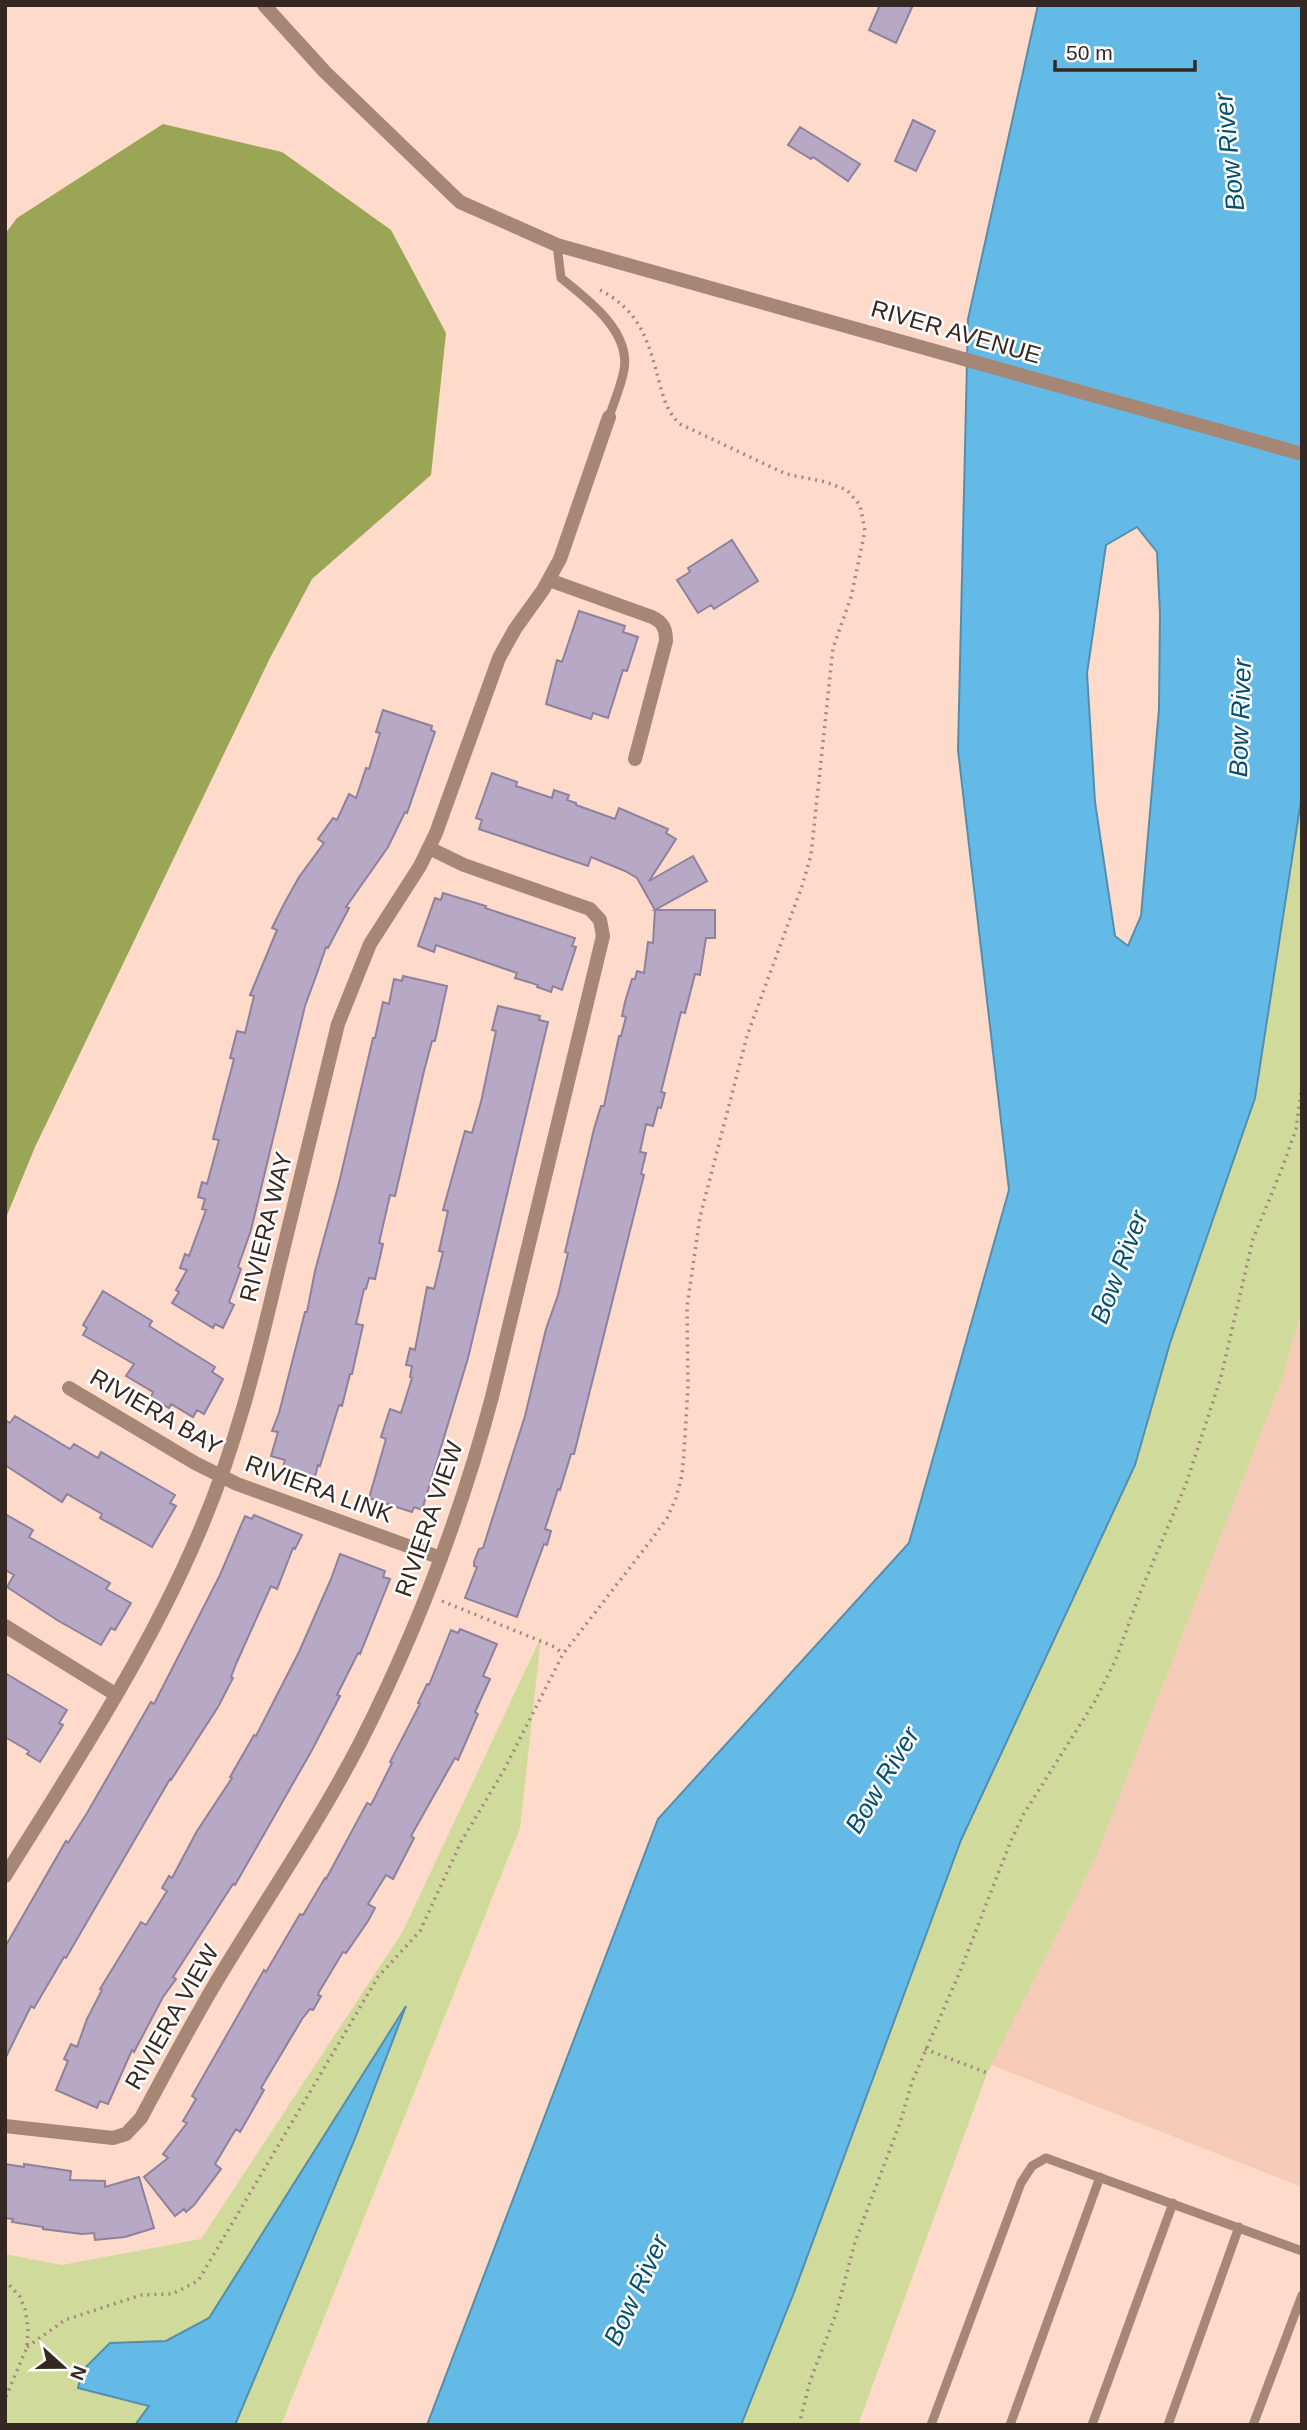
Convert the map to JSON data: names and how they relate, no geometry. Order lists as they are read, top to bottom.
{
  "streets": {
    "street": [
      "RIVER AVENUE",
      "RIVIERA WAY",
      "RIVIERA BAY",
      "RIVIERA LINK",
      "RIVIERA VIEW"
    ]
  },
  "crossings": [
    ["RIVIERA WAY", "RIVIERA BAY"],
    ["RIVIERA WAY", "RIVIERA LINK"],
    ["RIVIERA WAY", "RIVIERA VIEW"],
    ["RIVIERA BAY", "RIVIERA LINK"],
    ["RIVIERA LINK", "RIVIERA VIEW"]
  ],
  "water": ["Bow River"],
  "scale_bar": "50 m",
  "north": "right"
}
